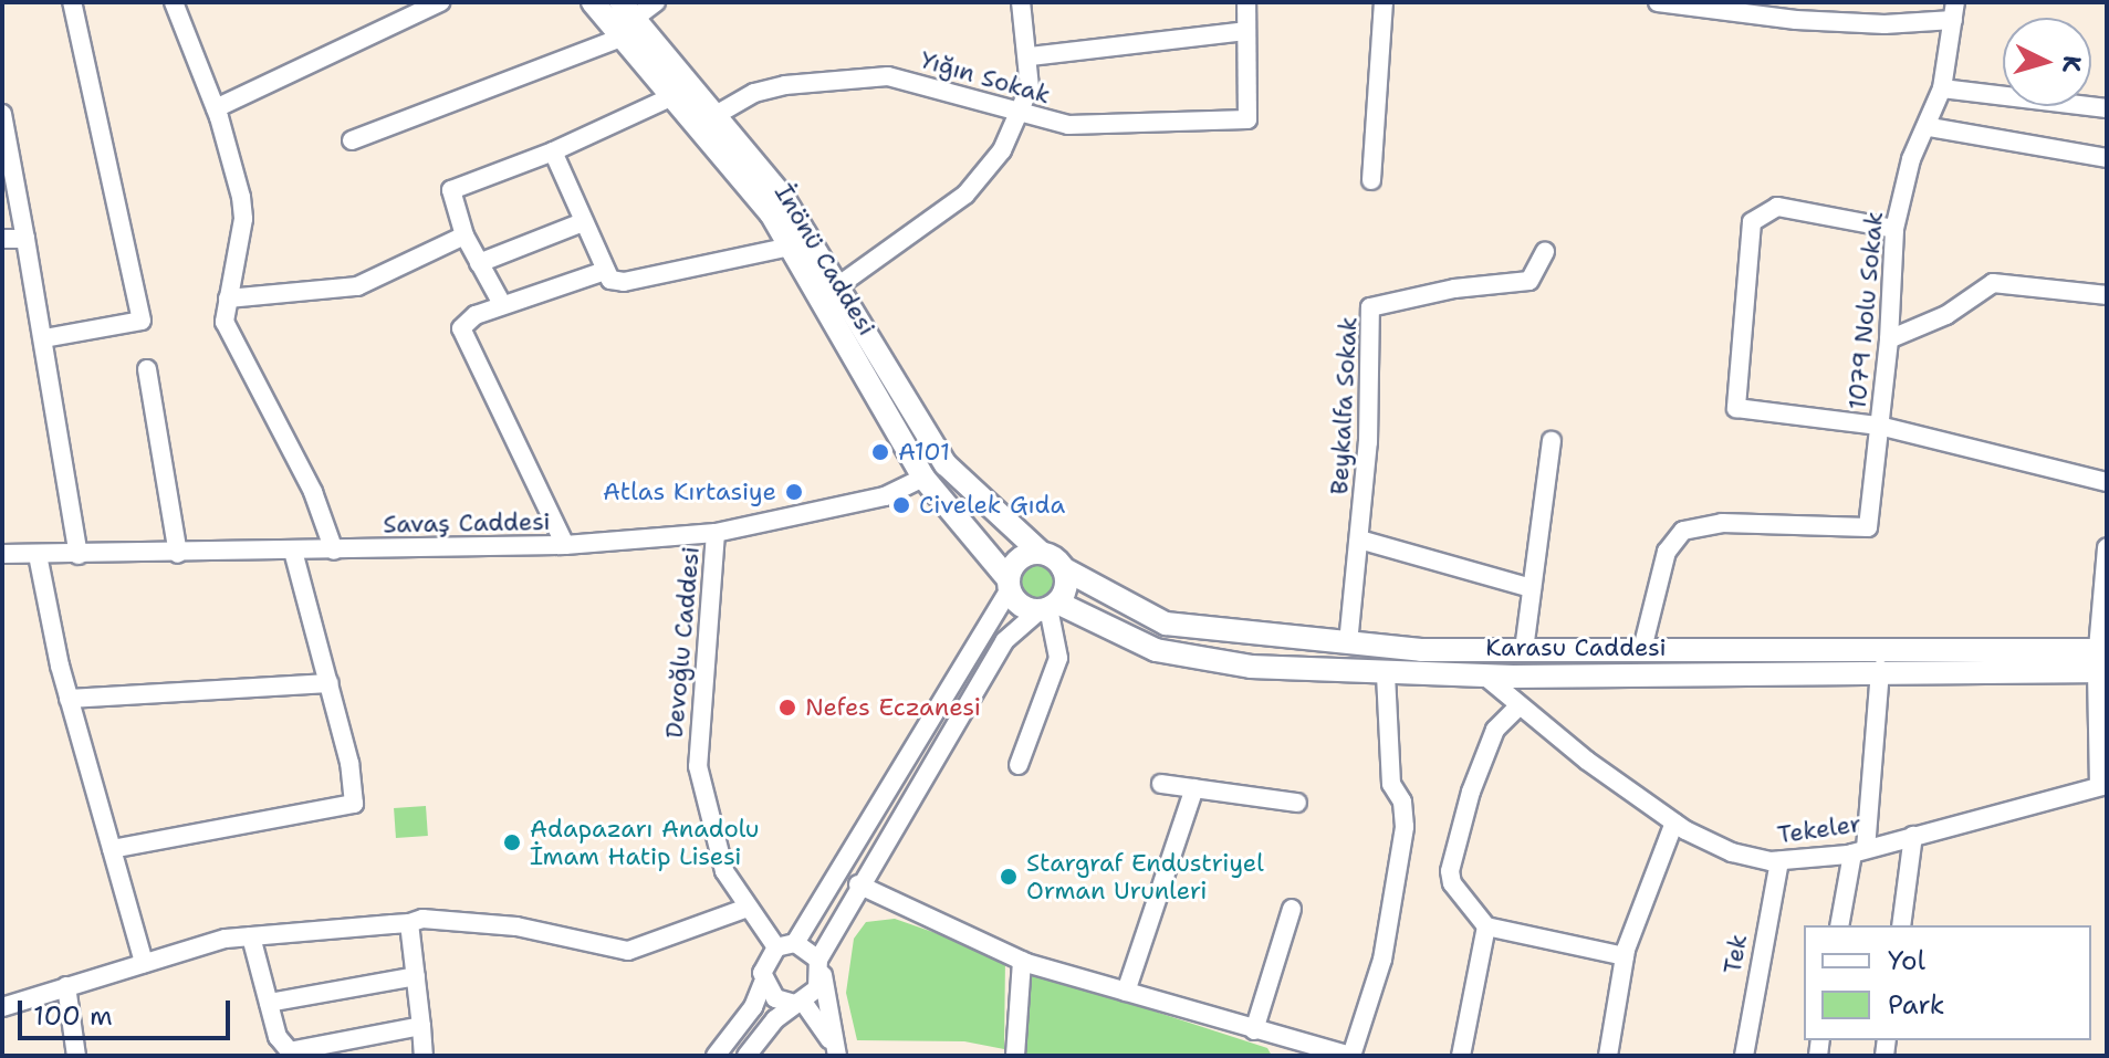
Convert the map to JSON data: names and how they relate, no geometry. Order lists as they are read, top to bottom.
{
  "streets": {
    "main road": ["İnönü Caddesi", "Karasu Caddesi"],
    "street": [
      "Yığın Sokak",
      "1079 Nolu Sokak",
      "Beykalfa Sokak",
      "Savaş Caddesi",
      "Devoğlu Caddesi",
      "Tekeler",
      "Tek"
    ]
  },
  "crossings": [
    ["Yığın Sokak", "İnönü Caddesi"],
    ["İnönü Caddesi", "Savaş Caddesi"],
    ["İnönü Caddesi", "Karasu Caddesi"],
    ["1079 Nolu Sokak", "Karasu Caddesi"],
    ["Beykalfa Sokak", "Karasu Caddesi"],
    ["Savaş Caddesi", "Devoğlu Caddesi"],
    ["Karasu Caddesi", "Tekeler"],
    ["Tekeler", "Tek"]
  ],
  "places": [
    "A101",
    "Atlas Kırtasiye",
    "Civelek Gıda",
    "Nefes Eczanesi",
    "Adapazarı Anadolu İmam Hatip Lisesi",
    "Stargraf Endustriyel Orman Urunleri"
  ],
  "legend": ["Yol", "Park"],
  "scale_bar": "100 m",
  "north": "right"
}
